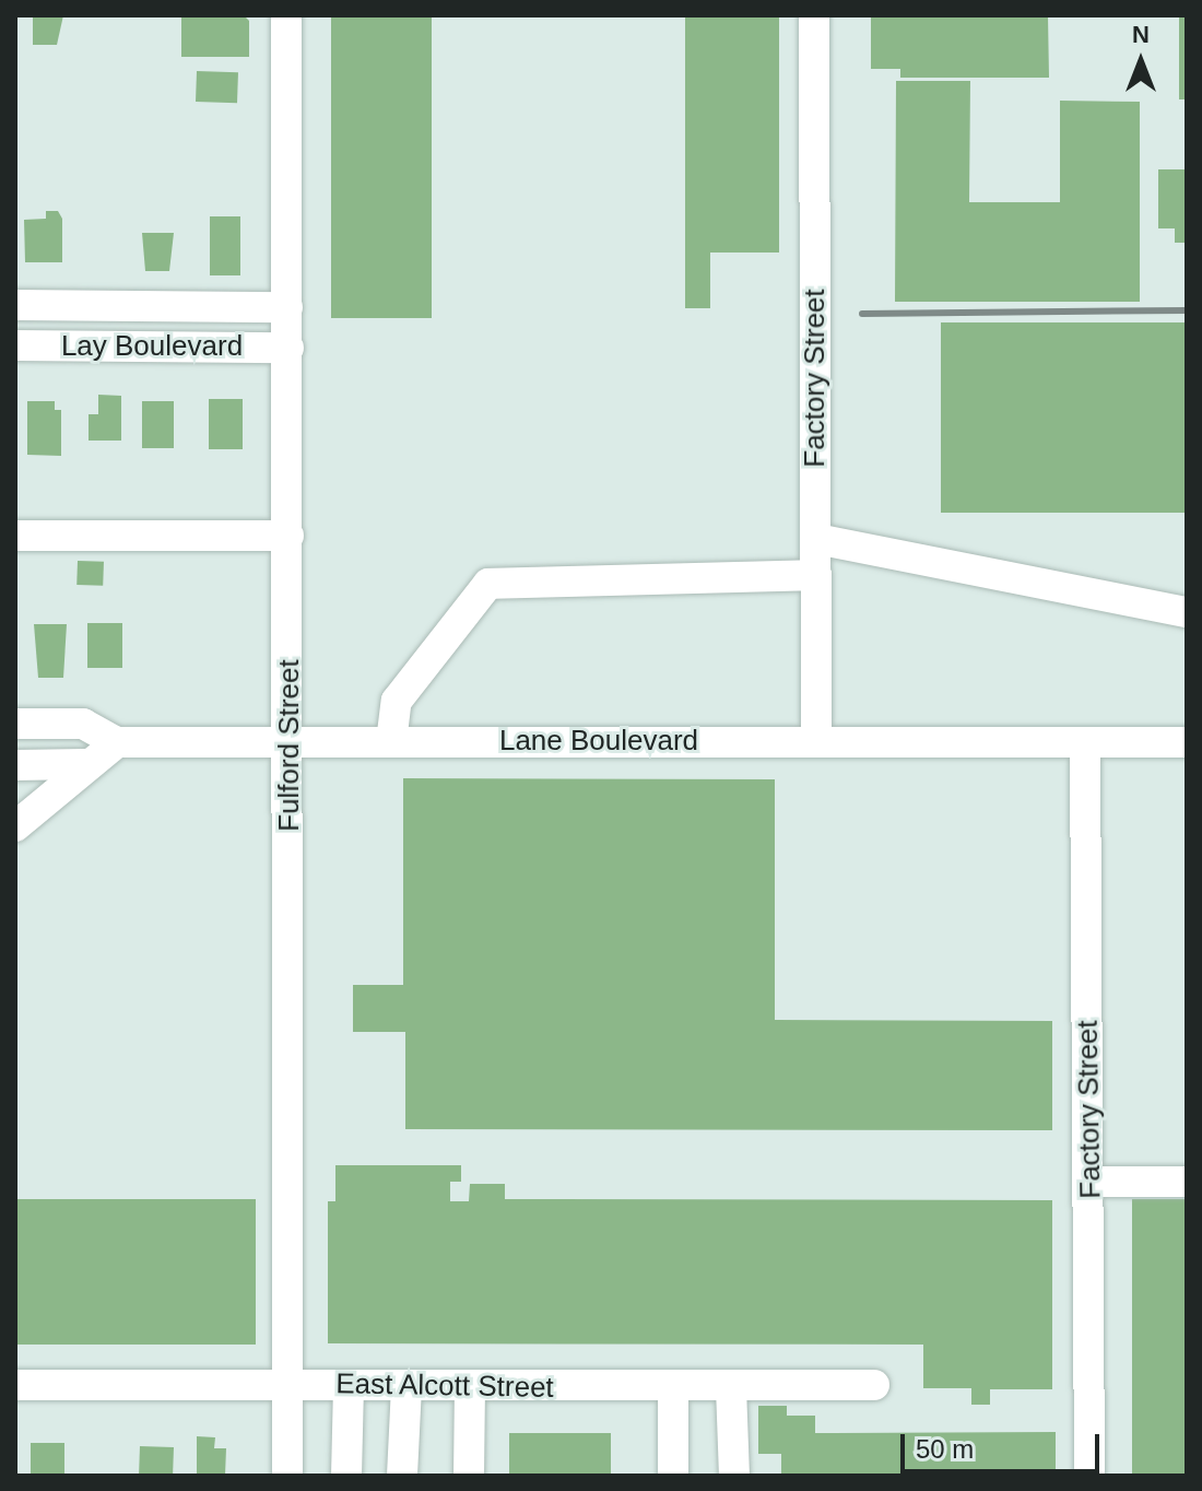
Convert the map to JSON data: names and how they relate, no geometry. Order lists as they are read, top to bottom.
{
  "streets": {
    "street": [
      "Lay Boulevard",
      "Factory Street",
      "Lane Boulevard",
      "Fulford Street",
      "East Alcott Street"
    ]
  },
  "crossings": [
    ["Lay Boulevard", "Fulford Street"],
    ["Factory Street", "Lane Boulevard"],
    ["Lane Boulevard", "Fulford Street"],
    ["Fulford Street", "East Alcott Street"]
  ],
  "scale_bar": "50 m",
  "north": "top"
}
